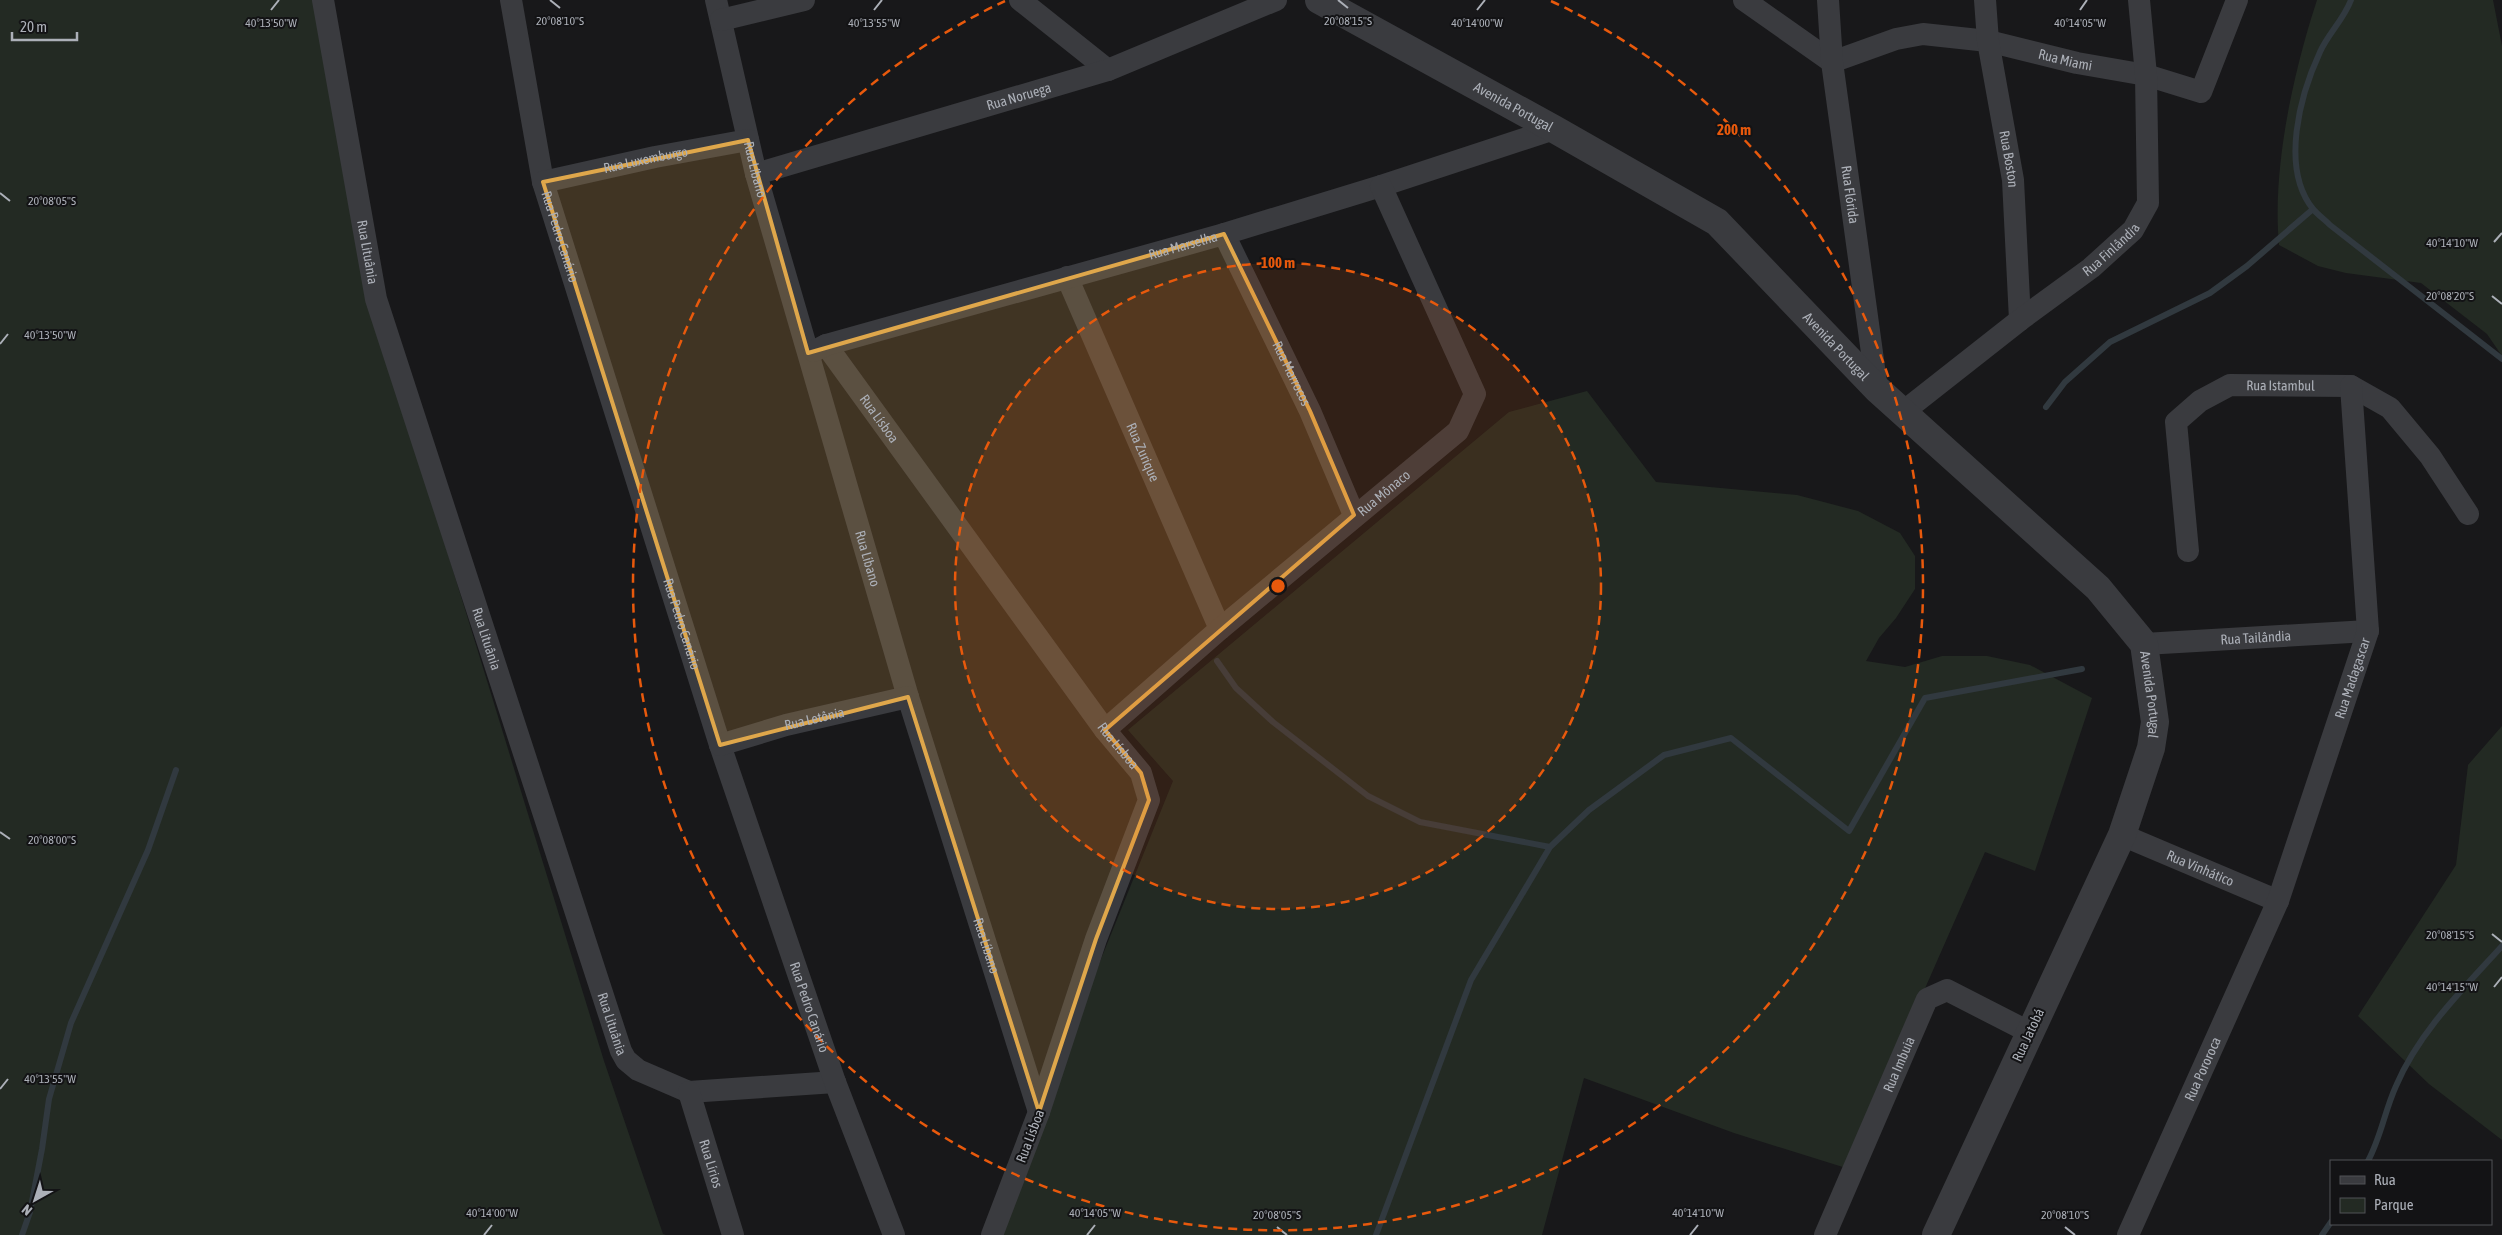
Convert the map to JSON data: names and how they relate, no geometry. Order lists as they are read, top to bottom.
{
  "streets": {
    "street": [
      "Rua Miami",
      "Rua Noruega",
      "Avenida Portugal",
      "Rua Boston",
      "Rua Luxemburgo",
      "Rua Líbano",
      "Rua Flórida",
      "Rua Pedro Canário",
      "Rua Marselha",
      "Rua Finlândia",
      "Rua Lituânia",
      "Rua Marrocos",
      "Rua Istambul",
      "Rua Lísboa",
      "Rua Zurique",
      "Rua Mônaco",
      "Rua Tailândia",
      "Rua Madagascar",
      "Rua Letônia",
      "Rua Vinhático",
      "Rua Jatobá",
      "Rua Imbuia",
      "Rua Pororoca",
      "Rua Lírios"
    ]
  },
  "crossings": [
    ["Rua Miami", "Rua Boston"],
    ["Rua Miami", "Rua Flórida"],
    ["Rua Miami", "Rua Finlândia"],
    ["Rua Noruega", "Rua Líbano"],
    ["Avenida Portugal", "Rua Flórida"],
    ["Avenida Portugal", "Rua Marselha"],
    ["Avenida Portugal", "Rua Finlândia"],
    ["Avenida Portugal", "Rua Tailândia"],
    ["Avenida Portugal", "Rua Vinhático"],
    ["Avenida Portugal", "Rua Jatobá"],
    ["Rua Boston", "Rua Finlândia"],
    ["Rua Luxemburgo", "Rua Líbano"],
    ["Rua Luxemburgo", "Rua Pedro Canário"],
    ["Rua Líbano", "Rua Marselha"],
    ["Rua Líbano", "Rua Lísboa"],
    ["Rua Líbano", "Rua Letônia"],
    ["Rua Pedro Canário", "Rua Lituânia"],
    ["Rua Pedro Canário", "Rua Letônia"],
    ["Rua Marselha", "Rua Marrocos"],
    ["Rua Marselha", "Rua Lísboa"],
    ["Rua Marselha", "Rua Zurique"],
    ["Rua Marselha", "Rua Mônaco"],
    ["Rua Lituânia", "Rua Lírios"],
    ["Rua Marrocos", "Rua Mônaco"],
    ["Rua Istambul", "Rua Madagascar"],
    ["Rua Lísboa", "Rua Mônaco"],
    ["Rua Zurique", "Rua Mônaco"],
    ["Rua Tailândia", "Rua Madagascar"],
    ["Rua Madagascar", "Rua Vinhático"],
    ["Rua Madagascar", "Rua Pororoca"],
    ["Rua Vinhático", "Rua Jatobá"],
    ["Rua Vinhático", "Rua Pororoca"],
    ["Rua Jatobá", "Rua Imbuia"]
  ],
  "legend": ["Rua", "Parque"],
  "scale_bar": "20 m",
  "north": "bottom left",
  "coordinates": [
    "20°08'10\"S",
    "20°08'15\"S",
    "40°13'50\"W",
    "40°13'55\"W",
    "40°14'00\"W",
    "40°14'05\"W",
    "20°08'05\"S",
    "40°14'10\"W",
    "20°08'20\"S",
    "20°08'00\"S",
    "40°14'15\"W"
  ],
  "rings": ["200 m", "100 m"]
}
